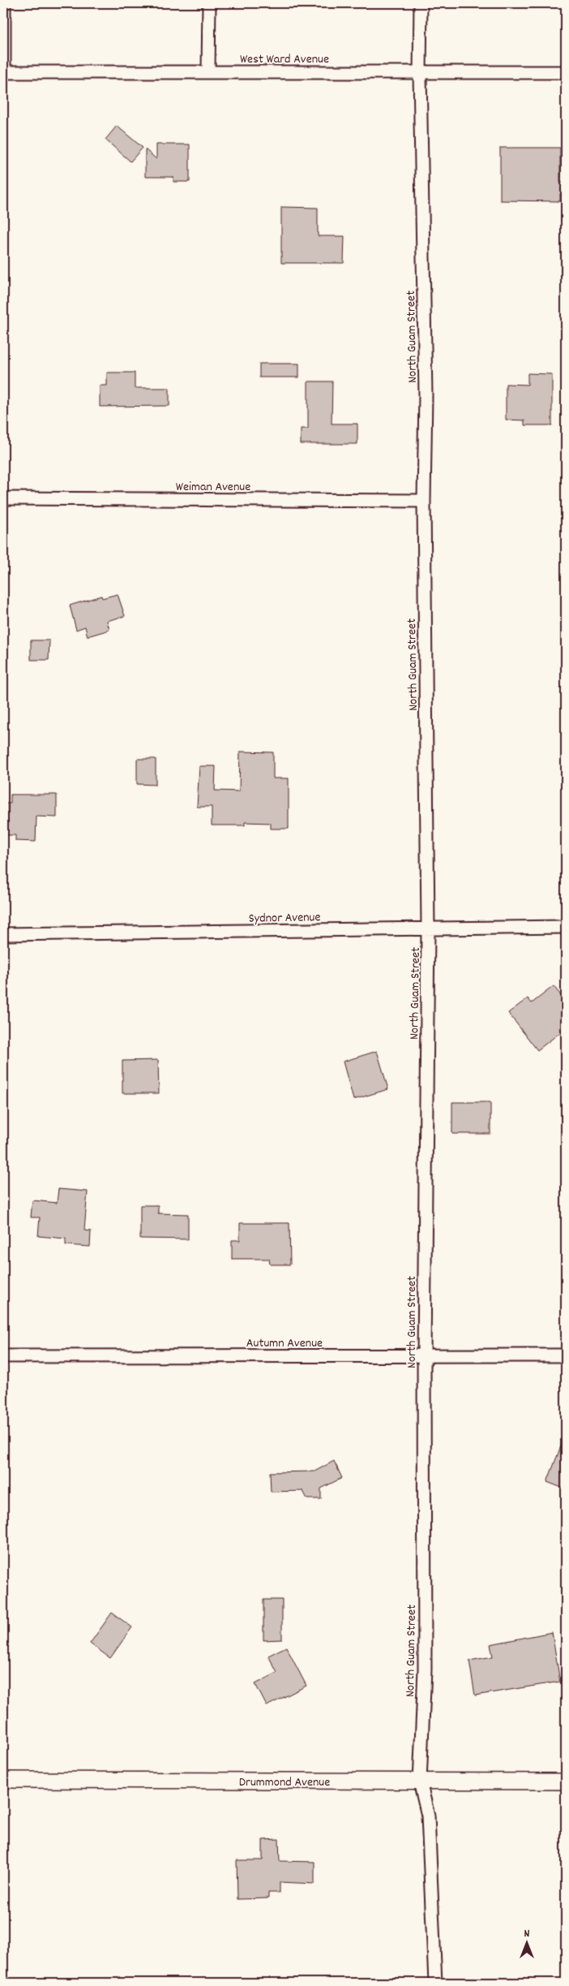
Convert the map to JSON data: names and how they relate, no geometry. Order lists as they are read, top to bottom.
{
  "streets": {
    "street": [
      "West Ward Avenue",
      "North Guam Street",
      "Weiman Avenue",
      "Sydnor Avenue",
      "Autumn Avenue",
      "Drummond Avenue"
    ]
  },
  "crossings": [
    ["West Ward Avenue", "North Guam Street"],
    ["North Guam Street", "Weiman Avenue"],
    ["North Guam Street", "Sydnor Avenue"],
    ["North Guam Street", "Autumn Avenue"],
    ["North Guam Street", "Drummond Avenue"]
  ],
  "north": "top"
}
